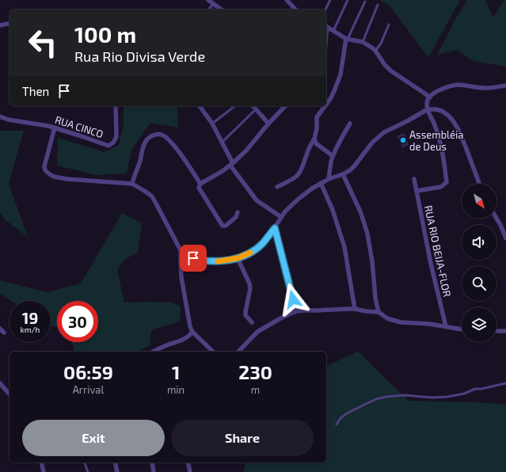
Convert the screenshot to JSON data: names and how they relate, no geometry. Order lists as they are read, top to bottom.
{
  "streets": {
    "street": ["RUA CINCO", "RUA RIO BEIJA-FLOR"]
  },
  "places": ["Assembléia de Deus"],
  "north": "bottom right",
  "page": {
    "turn": ["100 m", "Rua Rio Divisa Verde"],
    "then": "Then",
    "speed": "19 km/h",
    "limit": "30",
    "eta": [
      "06:59",
      "Arrival",
      "1",
      "min",
      "230",
      "m"
    ],
    "buttons": ["Exit", "Share"]
  }
}
